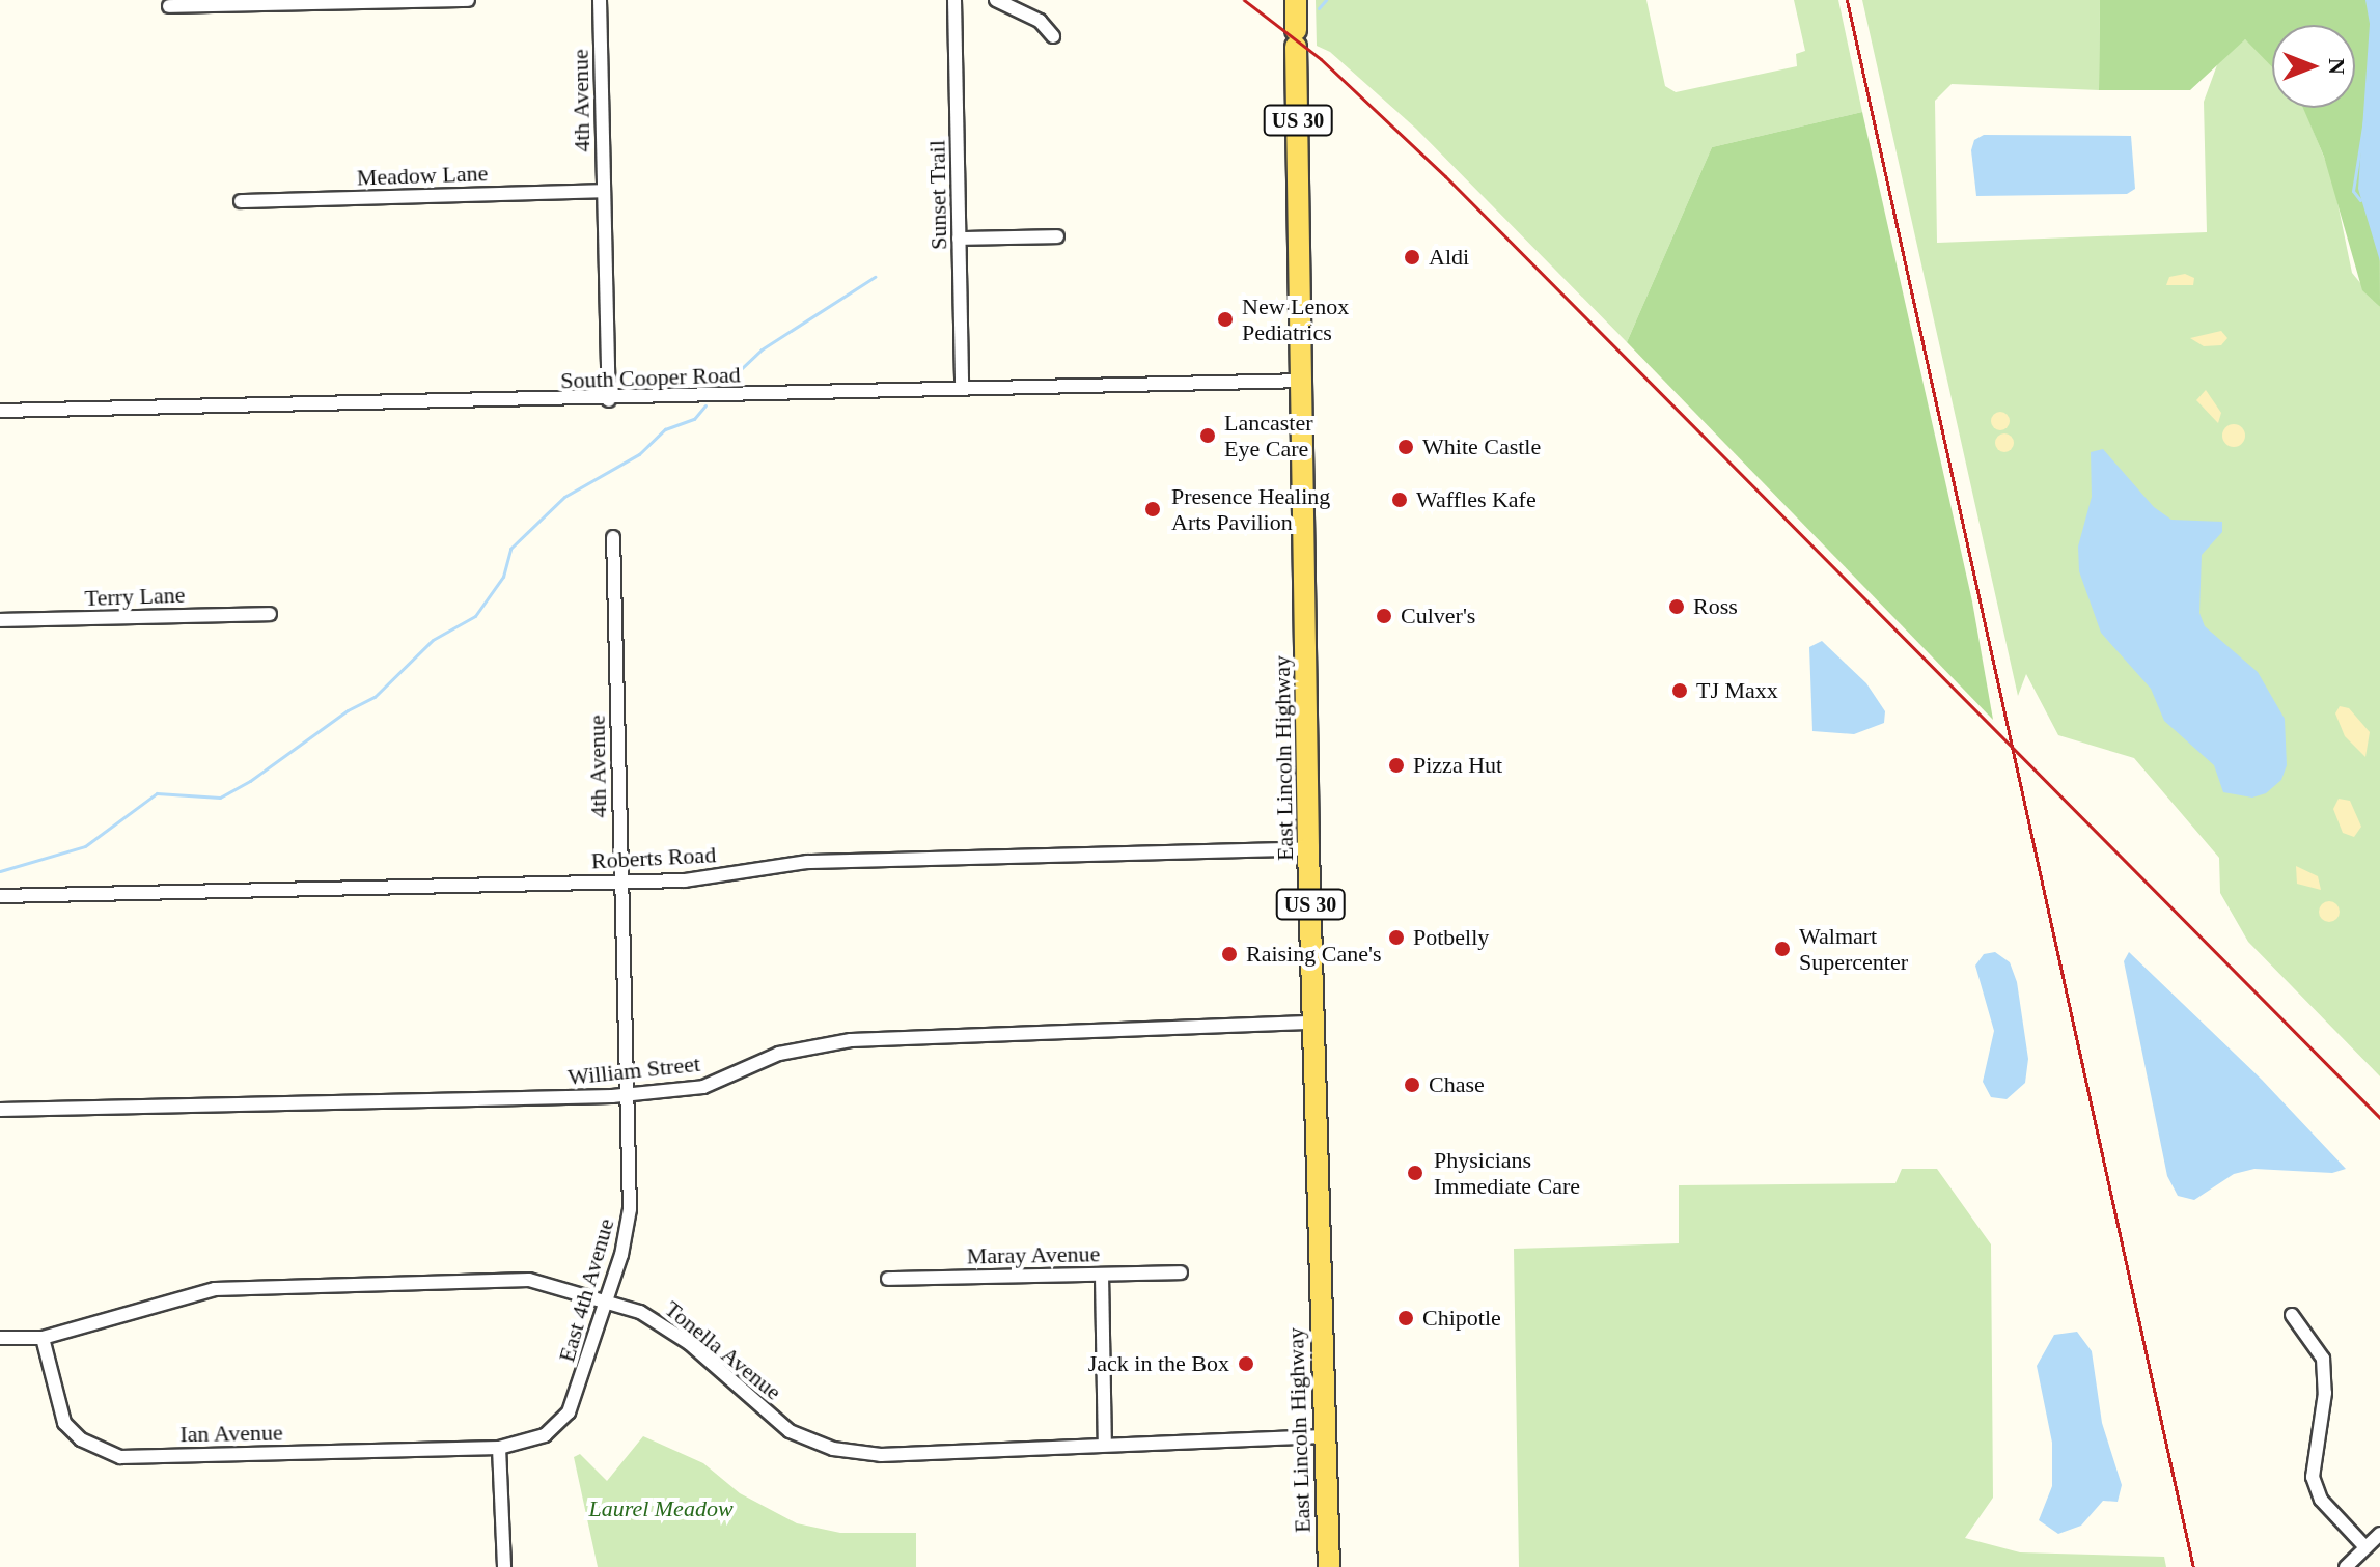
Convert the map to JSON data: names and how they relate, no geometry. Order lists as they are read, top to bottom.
{
  "streets": {
    "main road": ["US 30", "East Lincoln Highway"],
    "street": [
      "4th Avenue",
      "Meadow Lane",
      "Sunset Trail",
      "South Cooper Road",
      "Terry Lane",
      "Roberts Road",
      "William Street",
      "Maray Avenue",
      "East 4th Avenue",
      "Tonella Avenue",
      "Ian Avenue"
    ]
  },
  "crossings": [
    ["4th Avenue", "Meadow Lane"],
    ["4th Avenue", "South Cooper Road"],
    ["4th Avenue", "Roberts Road"],
    ["4th Avenue", "William Street"],
    ["4th Avenue", "East 4th Avenue"],
    ["Sunset Trail", "South Cooper Road"],
    ["South Cooper Road", "East Lincoln Highway"],
    ["East Lincoln Highway", "Roberts Road"],
    ["East Lincoln Highway", "William Street"],
    ["East Lincoln Highway", "Tonella Avenue"],
    ["William Street", "East 4th Avenue"],
    ["East 4th Avenue", "Tonella Avenue"],
    ["East 4th Avenue", "Ian Avenue"],
    ["Tonella Avenue", "Ian Avenue"]
  ],
  "parks": ["Laurel Meadow"],
  "places": [
    "Aldi",
    "New Lenox Pediatrics",
    "Lancaster Eye Care",
    "White Castle",
    "Waffles Kafe",
    "Presence Healing Arts Pavilion",
    "Ross",
    "Culver's",
    "TJ Maxx",
    "Pizza Hut",
    "Potbelly",
    "Walmart Supercenter",
    "Raising Cane's",
    "Chase",
    "Physicians Immediate Care",
    "Chipotle",
    "Jack in the Box"
  ],
  "north": "right"
}
